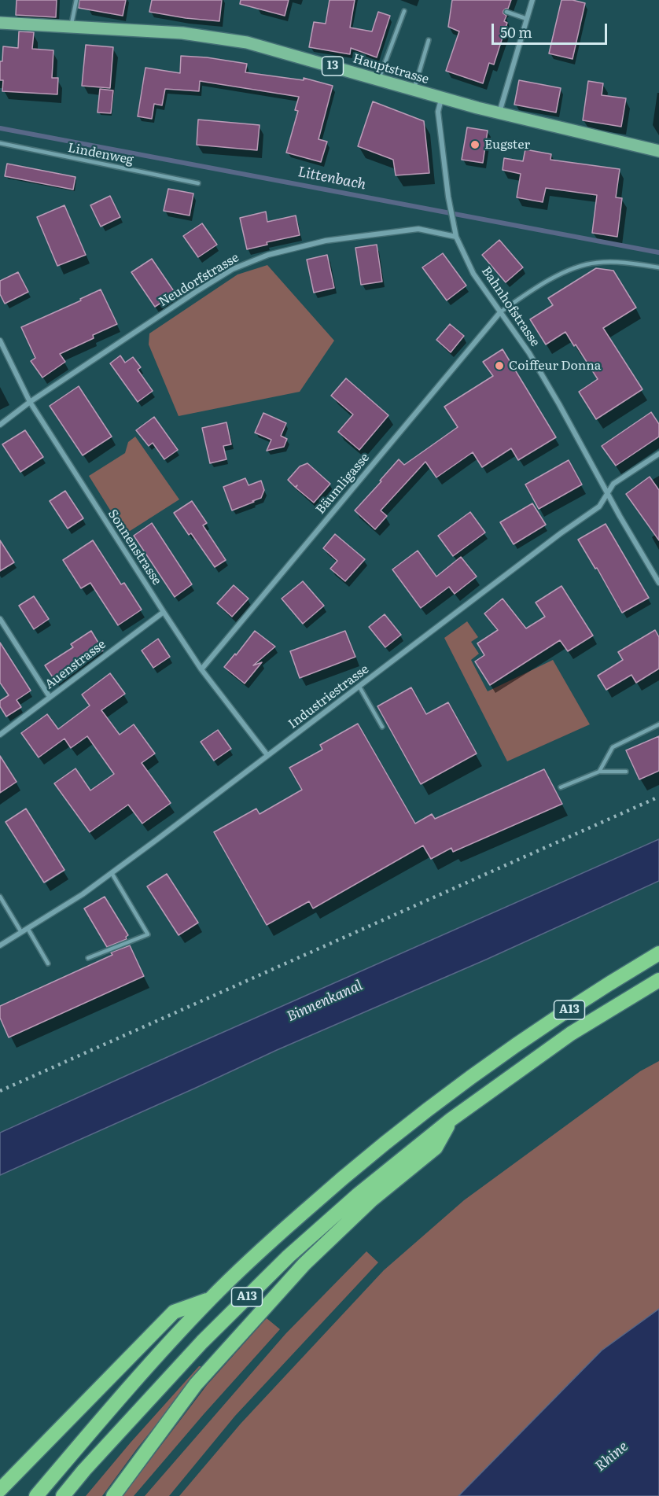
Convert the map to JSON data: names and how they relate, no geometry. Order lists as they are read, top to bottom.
{
  "streets": {
    "highway": ["A13"],
    "main road": ["13", "Hauptstrasse"],
    "street": [
      "Neudorfstrasse",
      "Bahnhofstrasse",
      "Bäumligasse",
      "Sonnenstrasse",
      "Auenstrasse",
      "Industriestrasse"
    ],
    "lane": ["Lindenweg"]
  },
  "crossings": [
    ["Hauptstrasse", "Bahnhofstrasse"],
    ["Neudorfstrasse", "Bahnhofstrasse"],
    ["Neudorfstrasse", "Sonnenstrasse"],
    ["Bahnhofstrasse", "Bäumligasse"],
    ["Bahnhofstrasse", "Industriestrasse"],
    ["Bäumligasse", "Sonnenstrasse"],
    ["Sonnenstrasse", "Auenstrasse"],
    ["Sonnenstrasse", "Industriestrasse"]
  ],
  "water": ["Littenbach", "Binnenkanal", "Rhine"],
  "places": ["Eugster", "Coiffeur Donna"],
  "scale_bar": "50 m"
}
